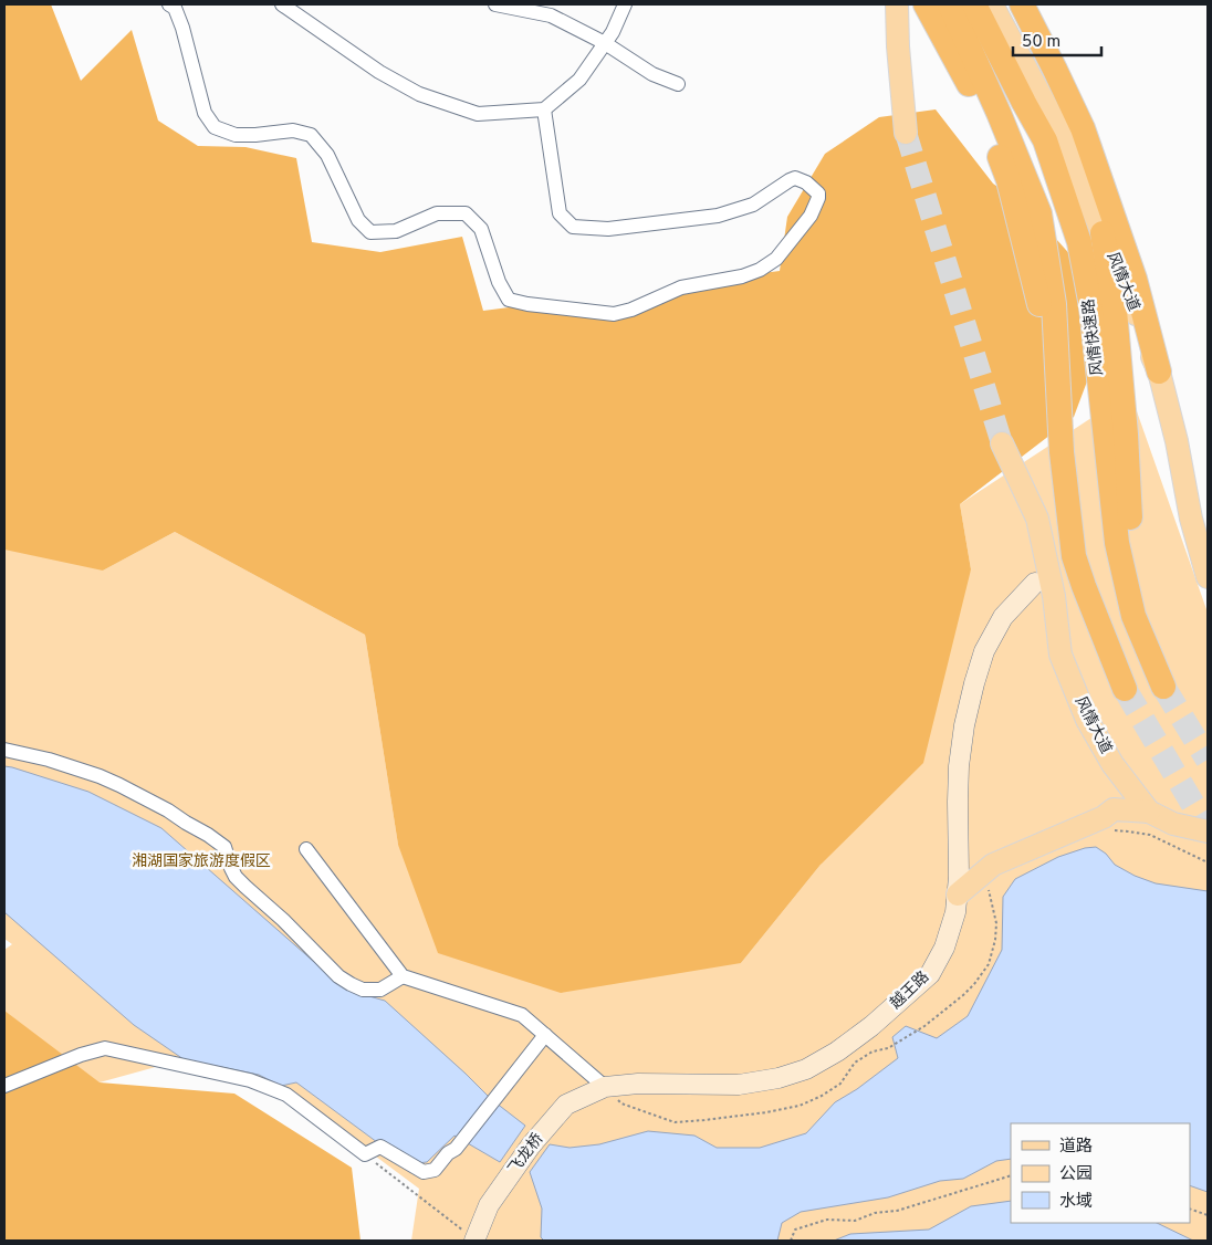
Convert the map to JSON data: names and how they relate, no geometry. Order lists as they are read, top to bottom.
{
  "streets": {
    "highway": ["风情快速路"],
    "main road": ["风情大道", "越王路", "飞龙桥"]
  },
  "crossings": [
    ["风情大道", "风情快速路"],
    ["越王路", "飞龙桥"]
  ],
  "parks": ["湘湖国家旅游度假区"],
  "legend": ["道路", "公园", "水域"],
  "scale_bar": "50 m"
}
